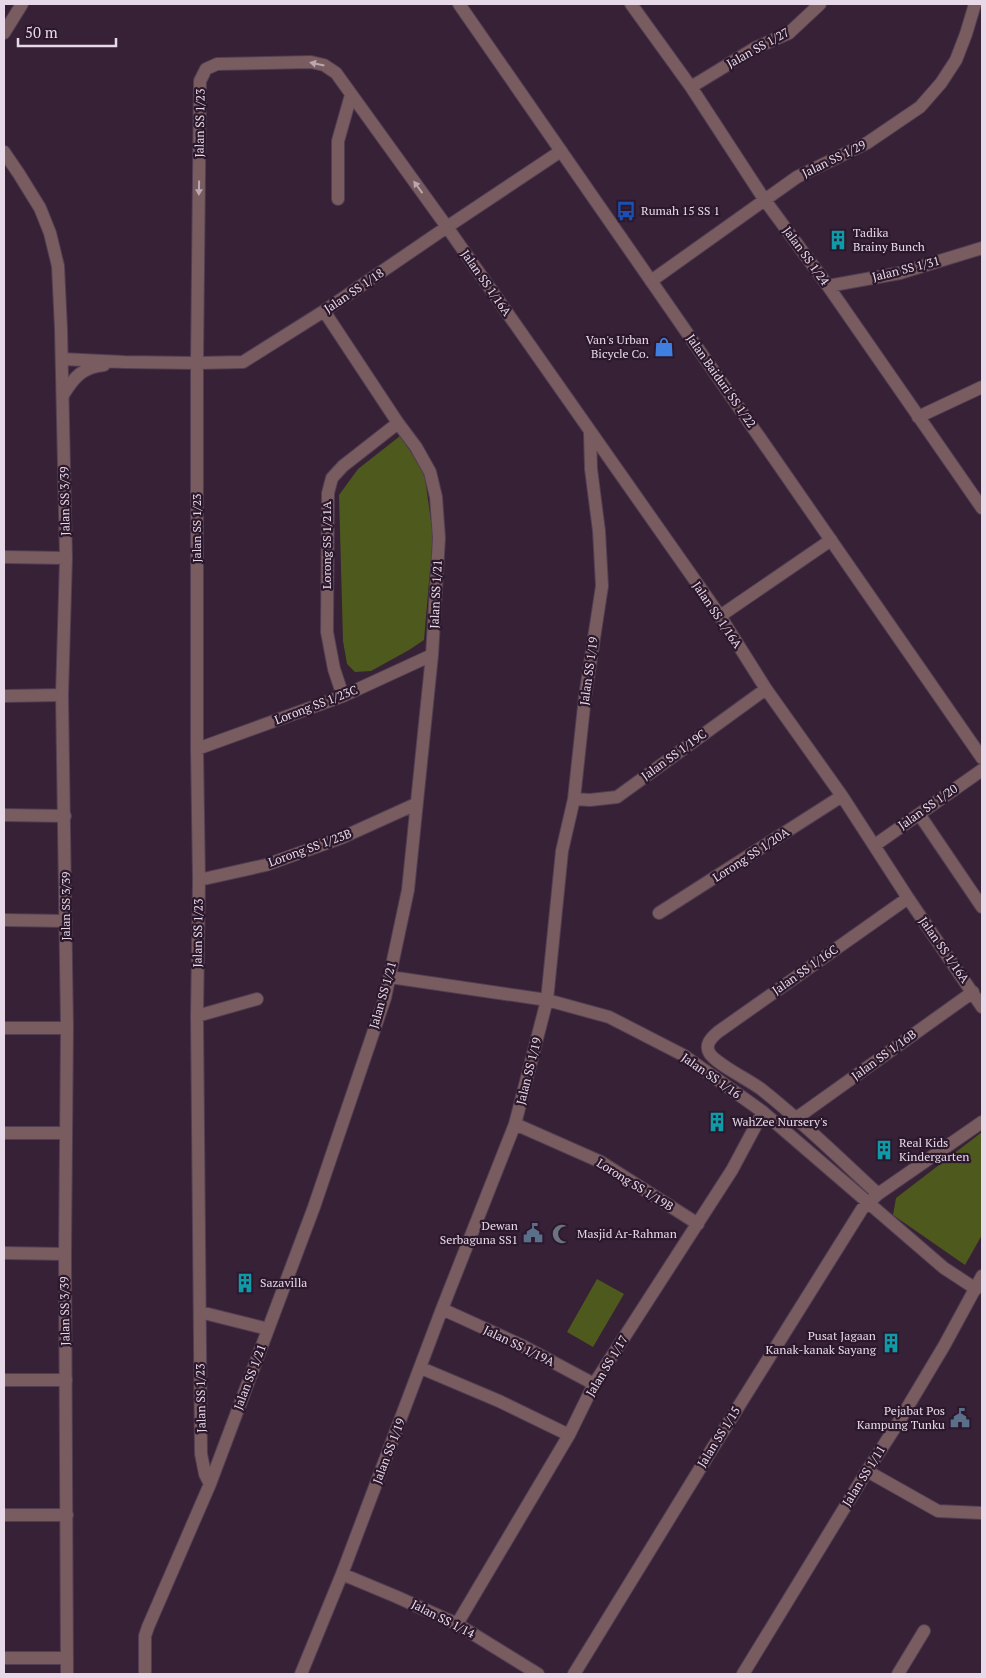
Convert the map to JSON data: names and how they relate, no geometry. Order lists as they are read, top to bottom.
{
  "streets": {
    "street": [
      "Jalan SS 1/27",
      "Jalan SS 1/23",
      "Jalan SS 1/29",
      "Jalan SS 1/24",
      "Jalan SS 1/31",
      "Jalan SS 1/16A",
      "Jalan SS 1/18",
      "Jalan Baiduri SS 1/22",
      "Jalan SS 3/39",
      "Lorong SS 1/21A",
      "Jalan SS 1/21",
      "Jalan SS 1/19",
      "Lorong SS 1/23C",
      "Jalan SS 1/19C",
      "Jalan SS 1/20",
      "Lorong SS 1/23B",
      "Lorong SS 1/20A",
      "Jalan SS 1/16C",
      "Jalan SS 1/16B",
      "Jalan SS 1/16",
      "Lorong SS 1/19B",
      "Jalan SS 1/19A",
      "Jalan SS 1/17",
      "Jalan SS 1/15",
      "Jalan SS 1/11",
      "Jalan SS 1/14"
    ]
  },
  "crossings": [
    ["Jalan SS 1/27", "Jalan SS 1/24"],
    ["Jalan SS 1/23", "Jalan SS 1/16A"],
    ["Jalan SS 1/23", "Jalan SS 1/18"],
    ["Jalan SS 1/23", "Jalan SS 1/21"],
    ["Jalan SS 1/23", "Lorong SS 1/23C"],
    ["Jalan SS 1/23", "Lorong SS 1/23B"],
    ["Jalan SS 1/29", "Jalan SS 1/24"],
    ["Jalan SS 1/29", "Jalan Baiduri SS 1/22"],
    ["Jalan SS 1/24", "Jalan SS 1/31"],
    ["Jalan SS 1/16A", "Jalan SS 1/18"],
    ["Jalan SS 1/16A", "Jalan SS 1/19"],
    ["Jalan SS 1/16A", "Jalan SS 1/19C"],
    ["Jalan SS 1/16A", "Jalan SS 1/20"],
    ["Jalan SS 1/16A", "Lorong SS 1/20A"],
    ["Jalan SS 1/16A", "Jalan SS 1/16C"],
    ["Jalan SS 1/16A", "Jalan SS 1/16B"],
    ["Jalan SS 1/18", "Jalan Baiduri SS 1/22"],
    ["Jalan SS 1/18", "Jalan SS 3/39"],
    ["Jalan SS 1/18", "Jalan SS 1/21"],
    ["Lorong SS 1/21A", "Jalan SS 1/21"],
    ["Lorong SS 1/21A", "Lorong SS 1/23C"],
    ["Jalan SS 1/21", "Lorong SS 1/23C"],
    ["Jalan SS 1/21", "Lorong SS 1/23B"],
    ["Jalan SS 1/21", "Jalan SS 1/16"],
    ["Jalan SS 1/19", "Jalan SS 1/19C"],
    ["Jalan SS 1/19", "Jalan SS 1/16"],
    ["Jalan SS 1/19", "Lorong SS 1/19B"],
    ["Jalan SS 1/19", "Jalan SS 1/19A"],
    ["Jalan SS 1/19", "Jalan SS 1/14"],
    ["Jalan SS 1/16C", "Jalan SS 1/16"],
    ["Jalan SS 1/16B", "Jalan SS 1/16"],
    ["Jalan SS 1/16", "Jalan SS 1/17"],
    ["Jalan SS 1/16", "Jalan SS 1/15"],
    ["Jalan SS 1/16", "Jalan SS 1/11"],
    ["Lorong SS 1/19B", "Jalan SS 1/17"],
    ["Jalan SS 1/19A", "Jalan SS 1/17"],
    ["Jalan SS 1/17", "Jalan SS 1/14"]
  ],
  "places": {
    "bus stop": ["Rumah 15 SS 1"],
    "building": [
      "Tadika Brainy Bunch",
      "WahZee Nursery's",
      "Real Kids Kindergarten",
      "Sazavilla",
      "Pusat Jagaan Kanak-kanak Sayang"
    ],
    "shop": ["Van's Urban Bicycle Co."],
    "public building": ["Dewan Serbaguna SS1", "Pejabat Pos Kampung Tunku"],
    "mosque": ["Masjid Ar-Rahman"]
  },
  "scale_bar": "50 m"
}
